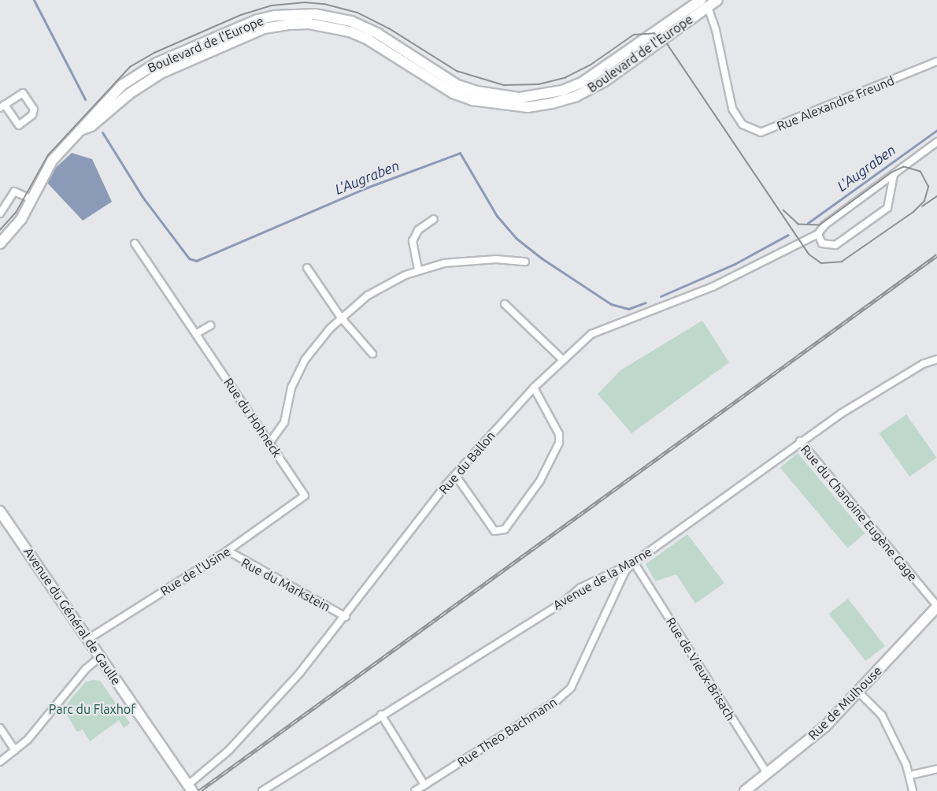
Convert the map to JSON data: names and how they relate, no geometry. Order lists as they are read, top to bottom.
{
  "streets": {
    "street": [
      "Boulevard de l'Europe",
      "Rue Alexandre Freund",
      "Rue du Hohneck",
      "Rue du Ballon",
      "Rue du Chanoine Eugène Gage",
      "Rue de l'Usine",
      "Avenue de la Marne",
      "Rue du Markstein",
      "Avenue du Général de Gaulle",
      "Rue de Vieux-Brisach",
      "Rue de Mulhouse",
      "Rue Theo Bachmann"
    ]
  },
  "crossings": [
    ["Boulevard de l'Europe", "Rue Alexandre Freund"],
    ["Rue du Hohneck", "Rue de l'Usine"],
    ["Rue du Ballon", "Rue du Markstein"],
    ["Rue du Ballon", "Avenue du Général de Gaulle"],
    ["Rue du Chanoine Eugène Gage", "Avenue de la Marne"],
    ["Rue du Chanoine Eugène Gage", "Rue de Mulhouse"],
    ["Rue de l'Usine", "Rue du Markstein"],
    ["Rue de l'Usine", "Avenue du Général de Gaulle"],
    ["Avenue de la Marne", "Rue de Vieux-Brisach"],
    ["Avenue de la Marne", "Rue Theo Bachmann"],
    ["Rue de Vieux-Brisach", "Rue de Mulhouse"],
    ["Rue de Vieux-Brisach", "Rue Theo Bachmann"]
  ],
  "water": ["L'Augraben"],
  "parks": ["Parc du Flaxhof"]
}
